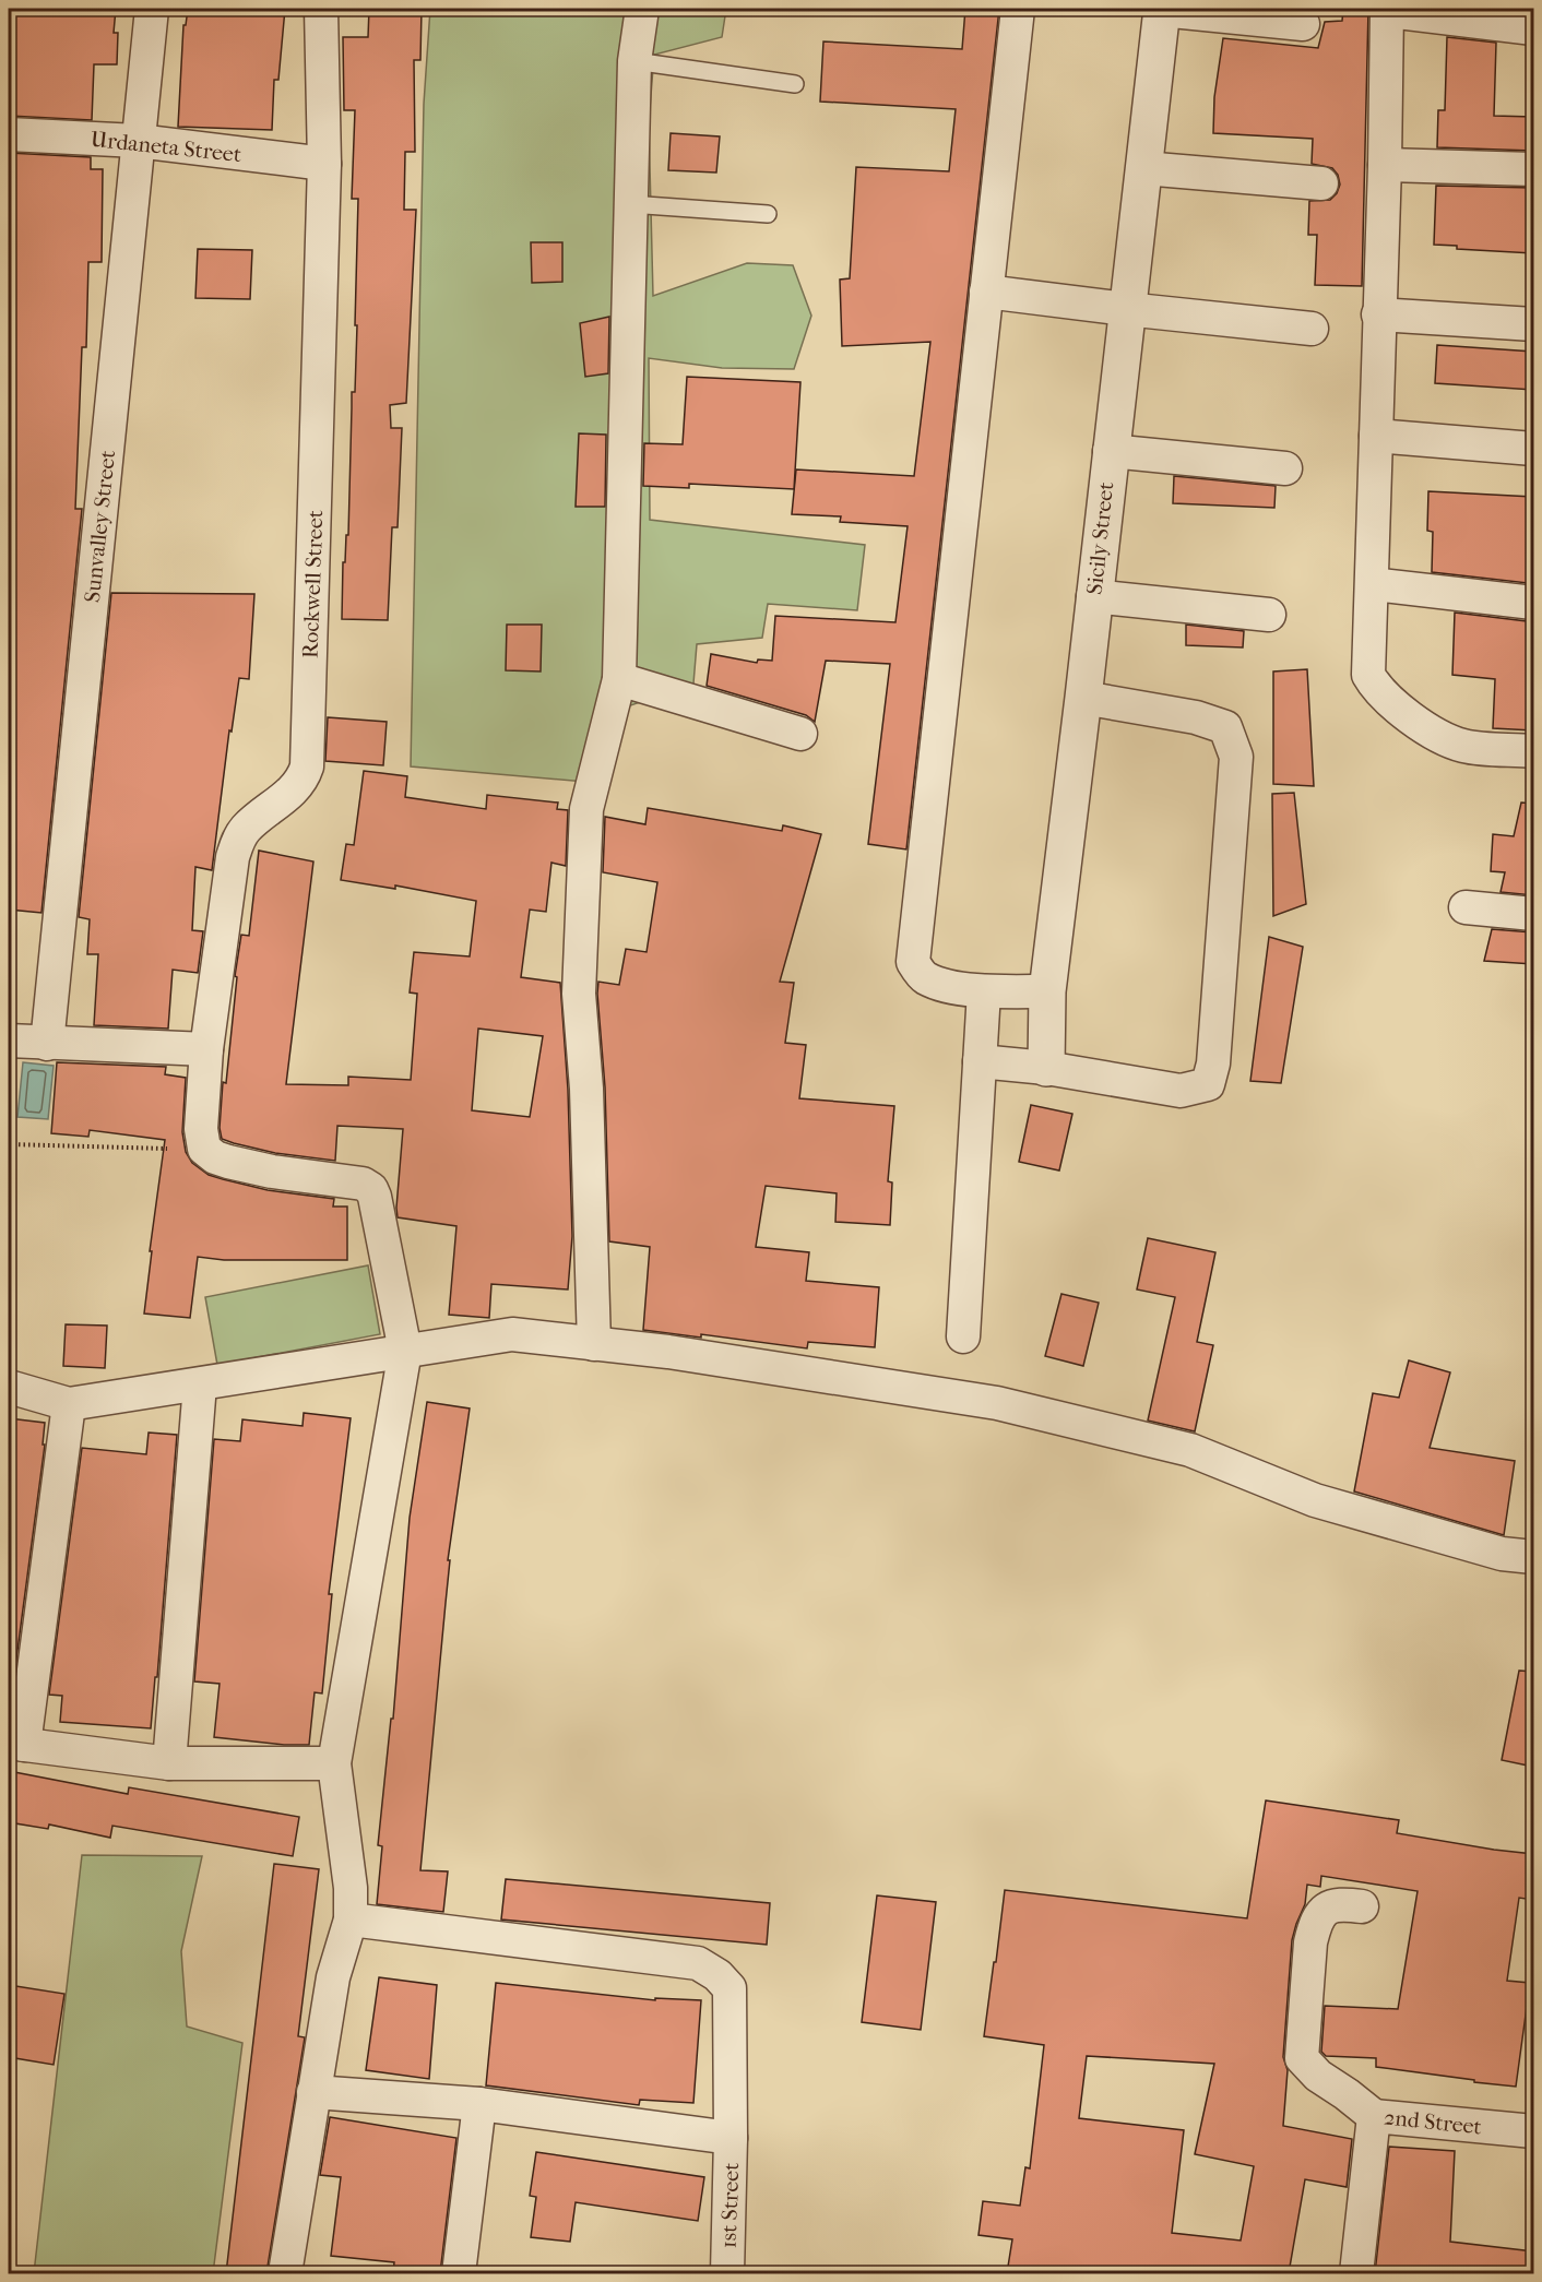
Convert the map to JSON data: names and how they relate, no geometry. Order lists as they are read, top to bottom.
{
  "streets": {
    "street": [
      "Urdaneta Street",
      "Sunvalley Street",
      "Sicily Street",
      "Rockwell Street",
      "2nd Street",
      "1st Street"
    ]
  },
  "crossings": [
    ["Urdaneta Street", "Sunvalley Street"],
    ["Urdaneta Street", "Rockwell Street"]
  ]
}
